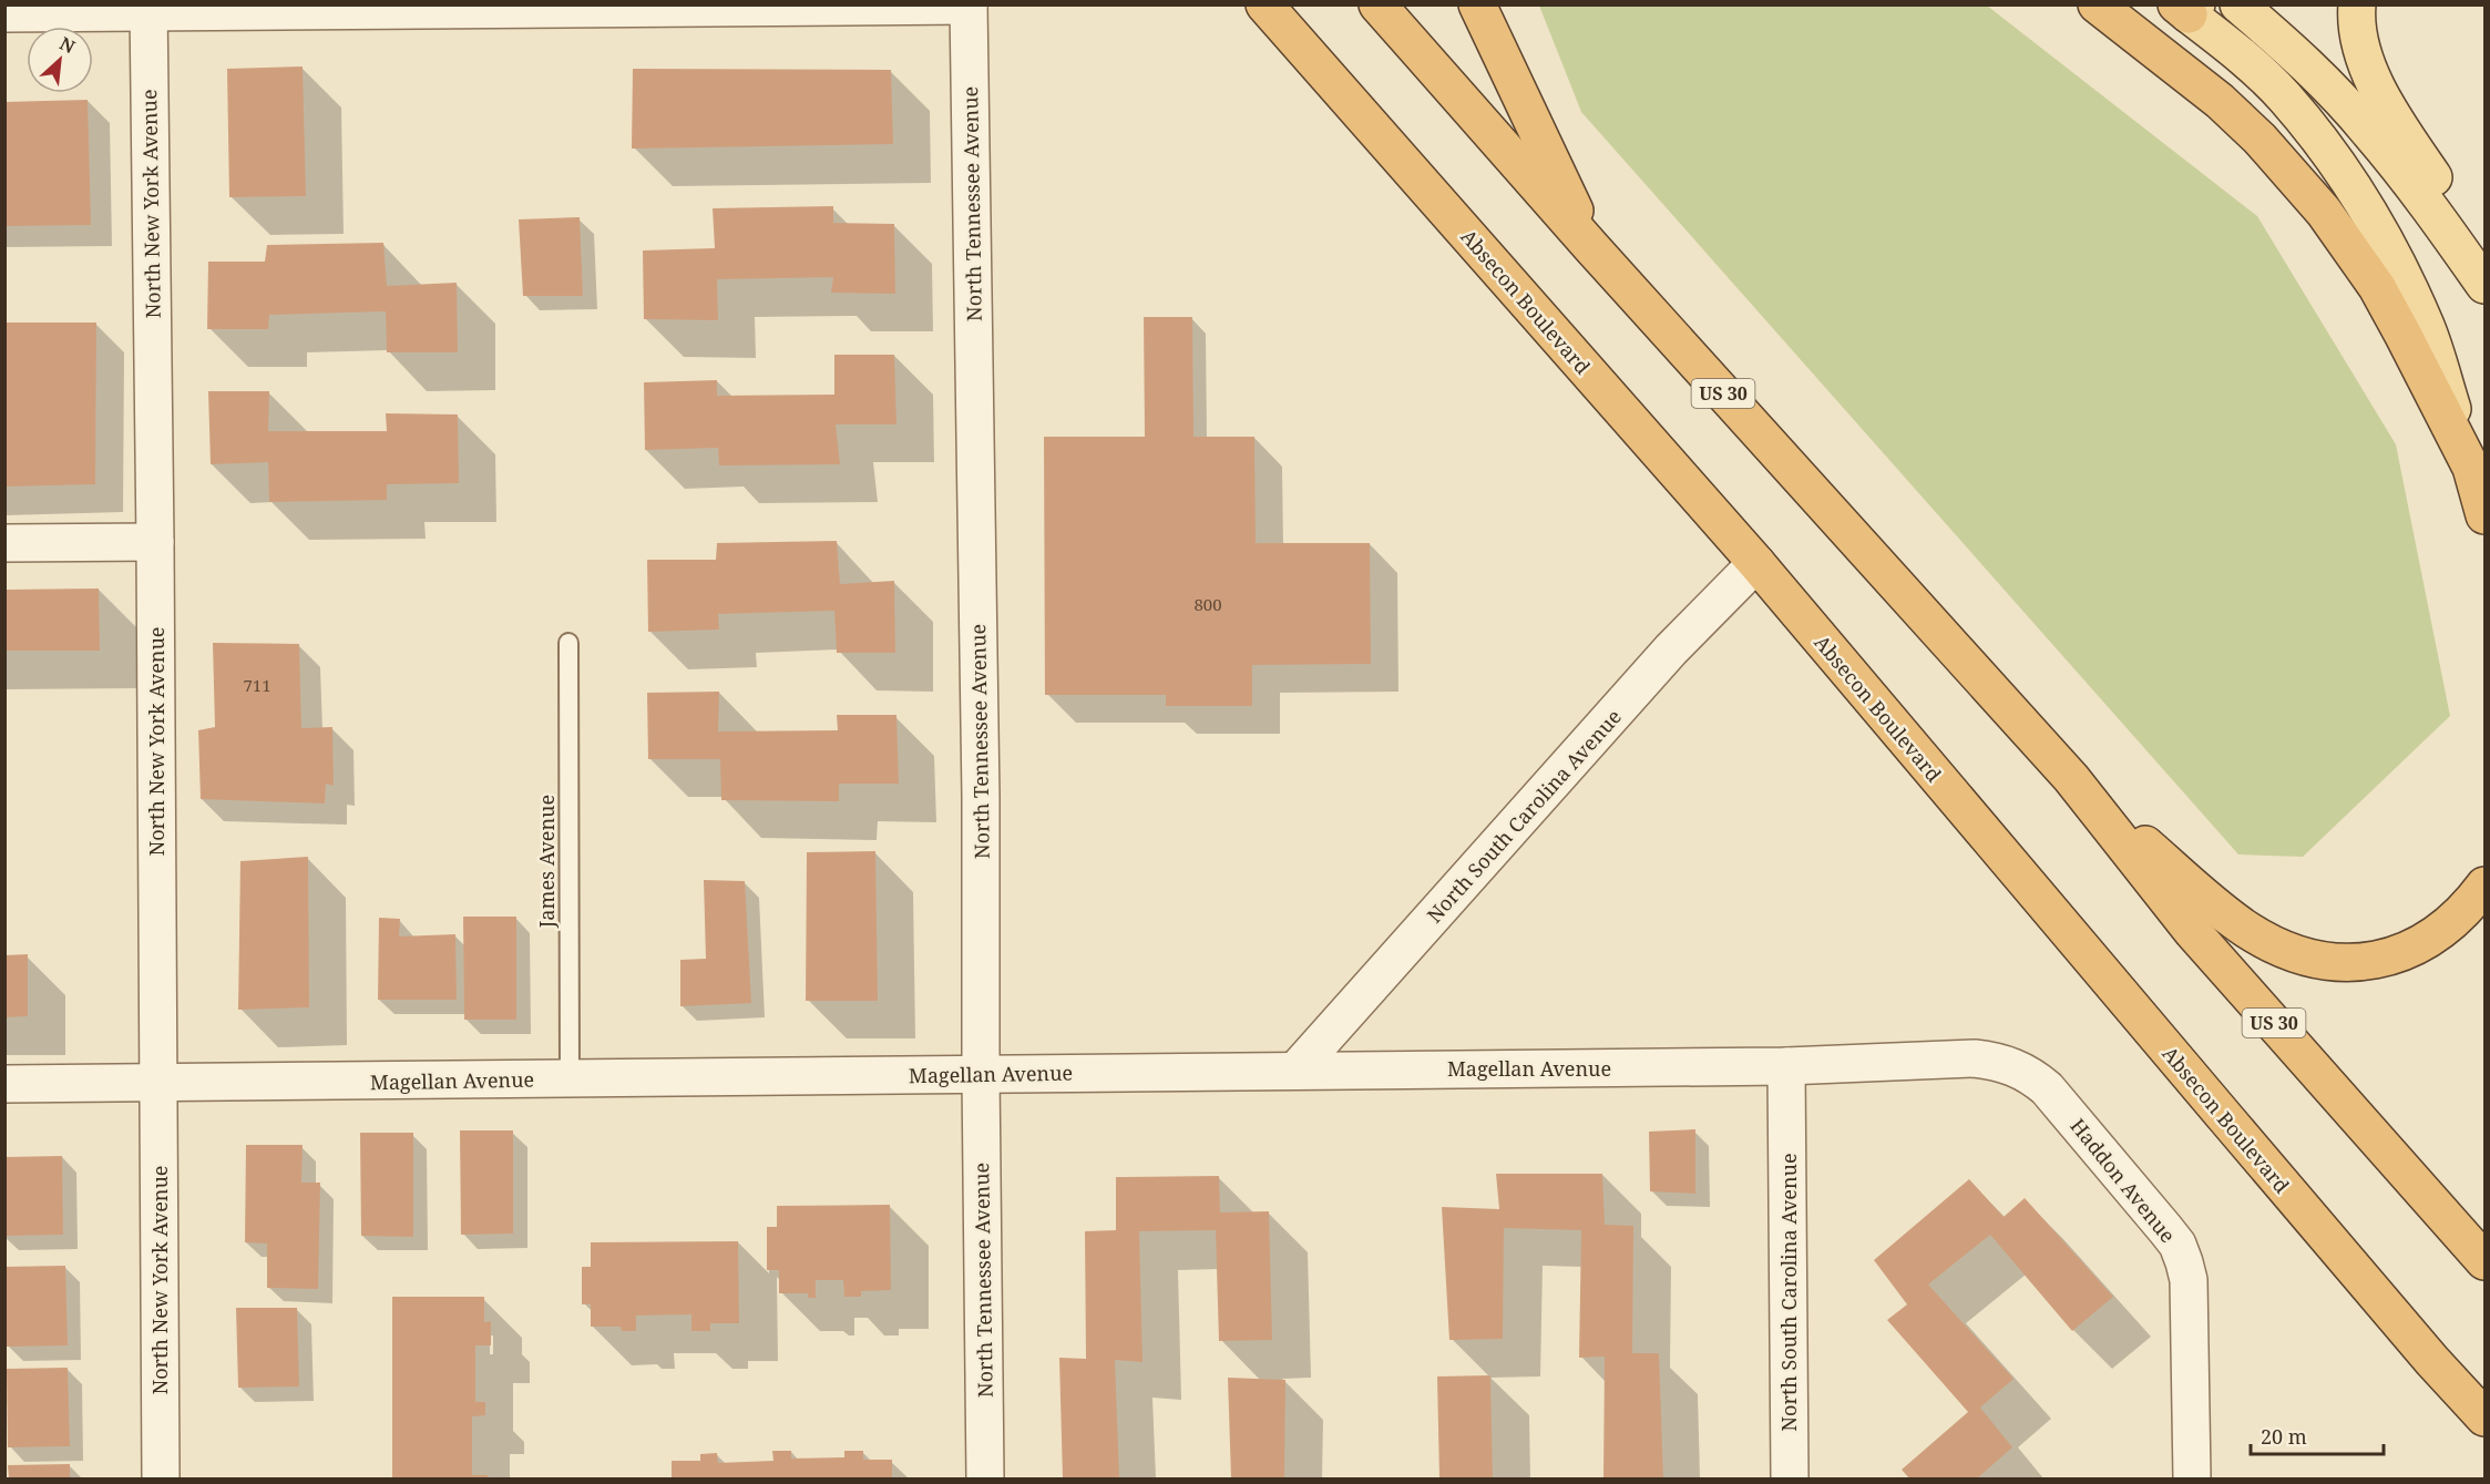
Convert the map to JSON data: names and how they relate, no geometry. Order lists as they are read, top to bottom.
{
  "streets": {
    "highway": ["Absecon Boulevard", "US 30"],
    "street": [
      "North New York Avenue",
      "North Tennessee Avenue",
      "North South Carolina Avenue",
      "Magellan Avenue",
      "Haddon Avenue"
    ],
    "lane": ["James Avenue"]
  },
  "crossings": [
    ["North New York Avenue", "Magellan Avenue"],
    ["North Tennessee Avenue", "Magellan Avenue"],
    ["Absecon Boulevard", "North South Carolina Avenue"],
    ["North South Carolina Avenue", "Magellan Avenue"],
    ["James Avenue", "Magellan Avenue"],
    ["Magellan Avenue", "Haddon Avenue"]
  ],
  "house_numbers": ["800", "711"],
  "scale_bar": "20 m",
  "north": "top right"
}
